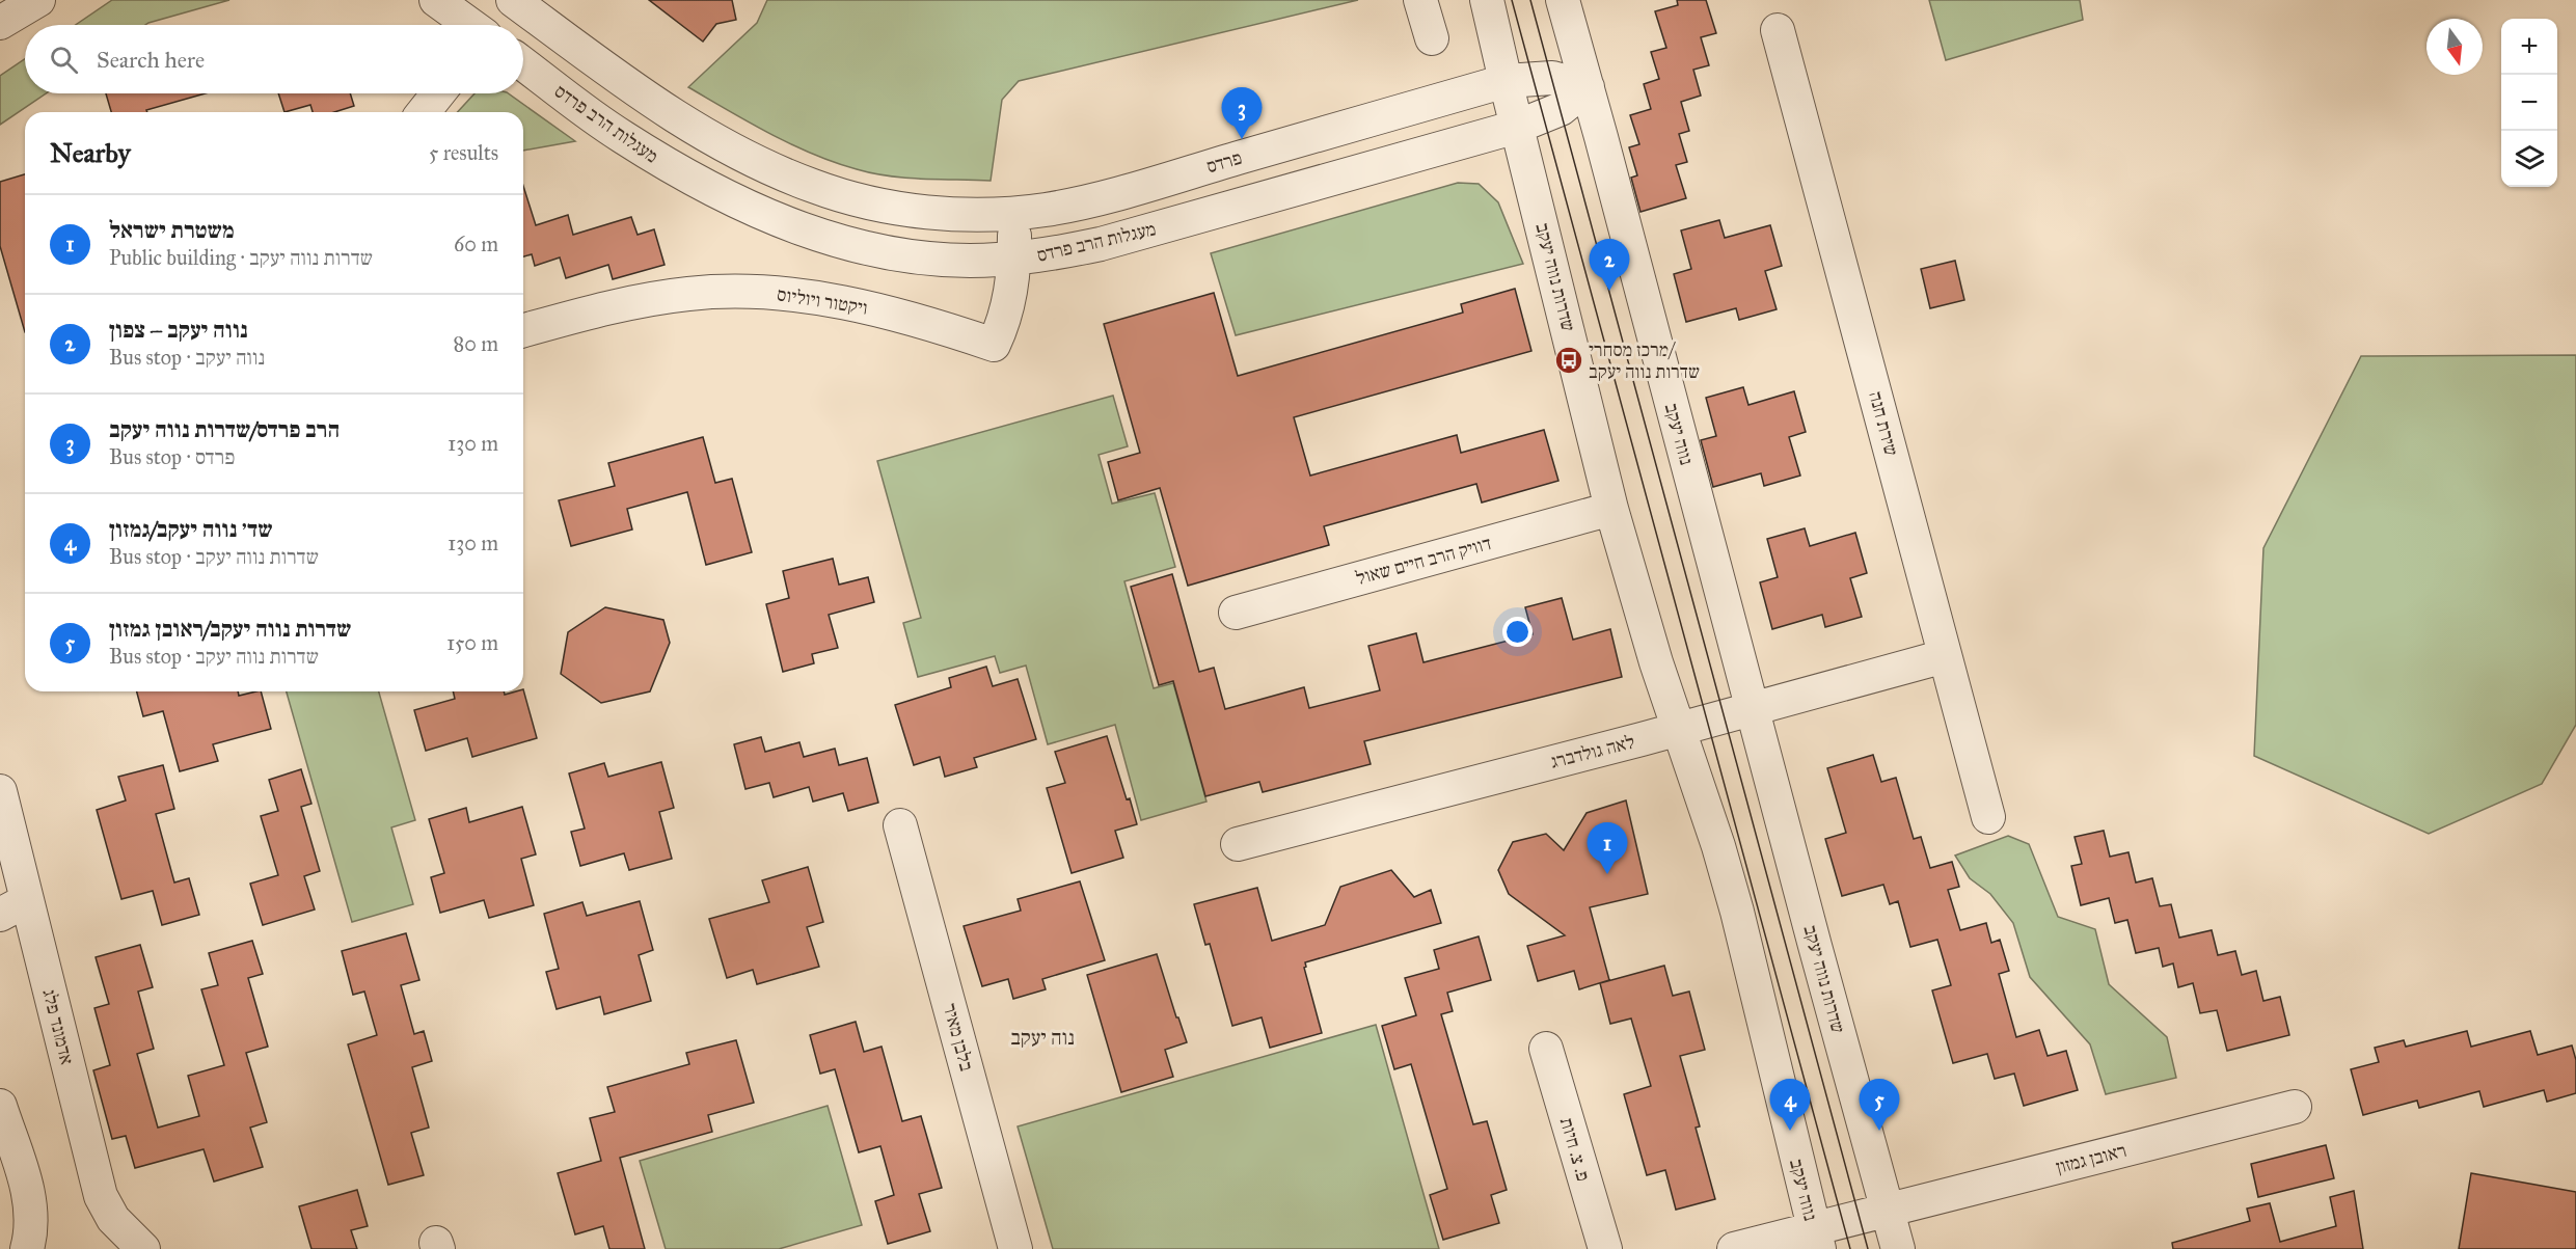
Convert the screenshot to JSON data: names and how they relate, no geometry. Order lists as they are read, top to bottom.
{
  "streets": {
    "street": [
      "מעגלות הרב פרדס",
      "פרדס",
      "שדרות נווה יעקב",
      "ויקטור ויוליוס",
      "שירת חנה",
      "נווה יעקב",
      "דוויק הרב חיים שאול",
      "לאה גולדברג",
      "אדמונד פלג",
      "בלבן מאיר",
      "פ. צ. חיות",
      "ראובן גמזון"
    ]
  },
  "crossings": [
    ["מעגלות הרב פרדס", "שדרות נווה יעקב"],
    ["מעגלות הרב פרדס", "ויקטור ויוליוס"],
    ["מעגלות הרב פרדס", "נווה יעקב"],
    ["פרדס", "שדרות נווה יעקב"],
    ["פרדס", "ויקטור ויוליוס"],
    ["שדרות נווה יעקב", "נווה יעקב"],
    ["שדרות נווה יעקב", "דוויק הרב חיים שאול"],
    ["שדרות נווה יעקב", "לאה גולדברג"],
    ["שדרות נווה יעקב", "ראובן גמזון"],
    ["שירת חנה", "לאה גולדברג"],
    ["נווה יעקב", "לאה גולדברג"],
    ["נווה יעקב", "ראובן גמזון"]
  ],
  "districts": ["נוה יעקב"],
  "places": {
    "bus stop": ["מרכז מסחרי/ שדרות נווה יעקב"]
  },
  "north": "bottom",
  "page": {
    "map_buttons": ["+", "−"],
    "search": "Search here",
    "pins": [
      "3",
      "2",
      "1",
      "4",
      "5"
    ],
    "heading": ["Nearby", "5 results"],
    "list": [
      {
        "mark": "1",
        "name": "משטרת ישראל",
        "note": "Public building · שדרות נווה יעקב",
        "value": "60 m"
      },
      {
        "mark": "2",
        "name": "נווה יעקב – צפון",
        "note": "Bus stop · נווה יעקב",
        "value": "80 m"
      },
      {
        "mark": "3",
        "name": "הרב פרדס/שדרות נווה יעקב",
        "note": "Bus stop · פרדס",
        "value": "130 m"
      },
      {
        "mark": "4",
        "name": "שד׳ נווה יעקב/גמזון",
        "note": "Bus stop · שדרות נווה יעקב",
        "value": "130 m"
      },
      {
        "mark": "5",
        "name": "שדרות נווה יעקב/ראובן גמזון",
        "note": "Bus stop · שדרות נווה יעקב",
        "value": "150 m"
      }
    ]
  }
}
